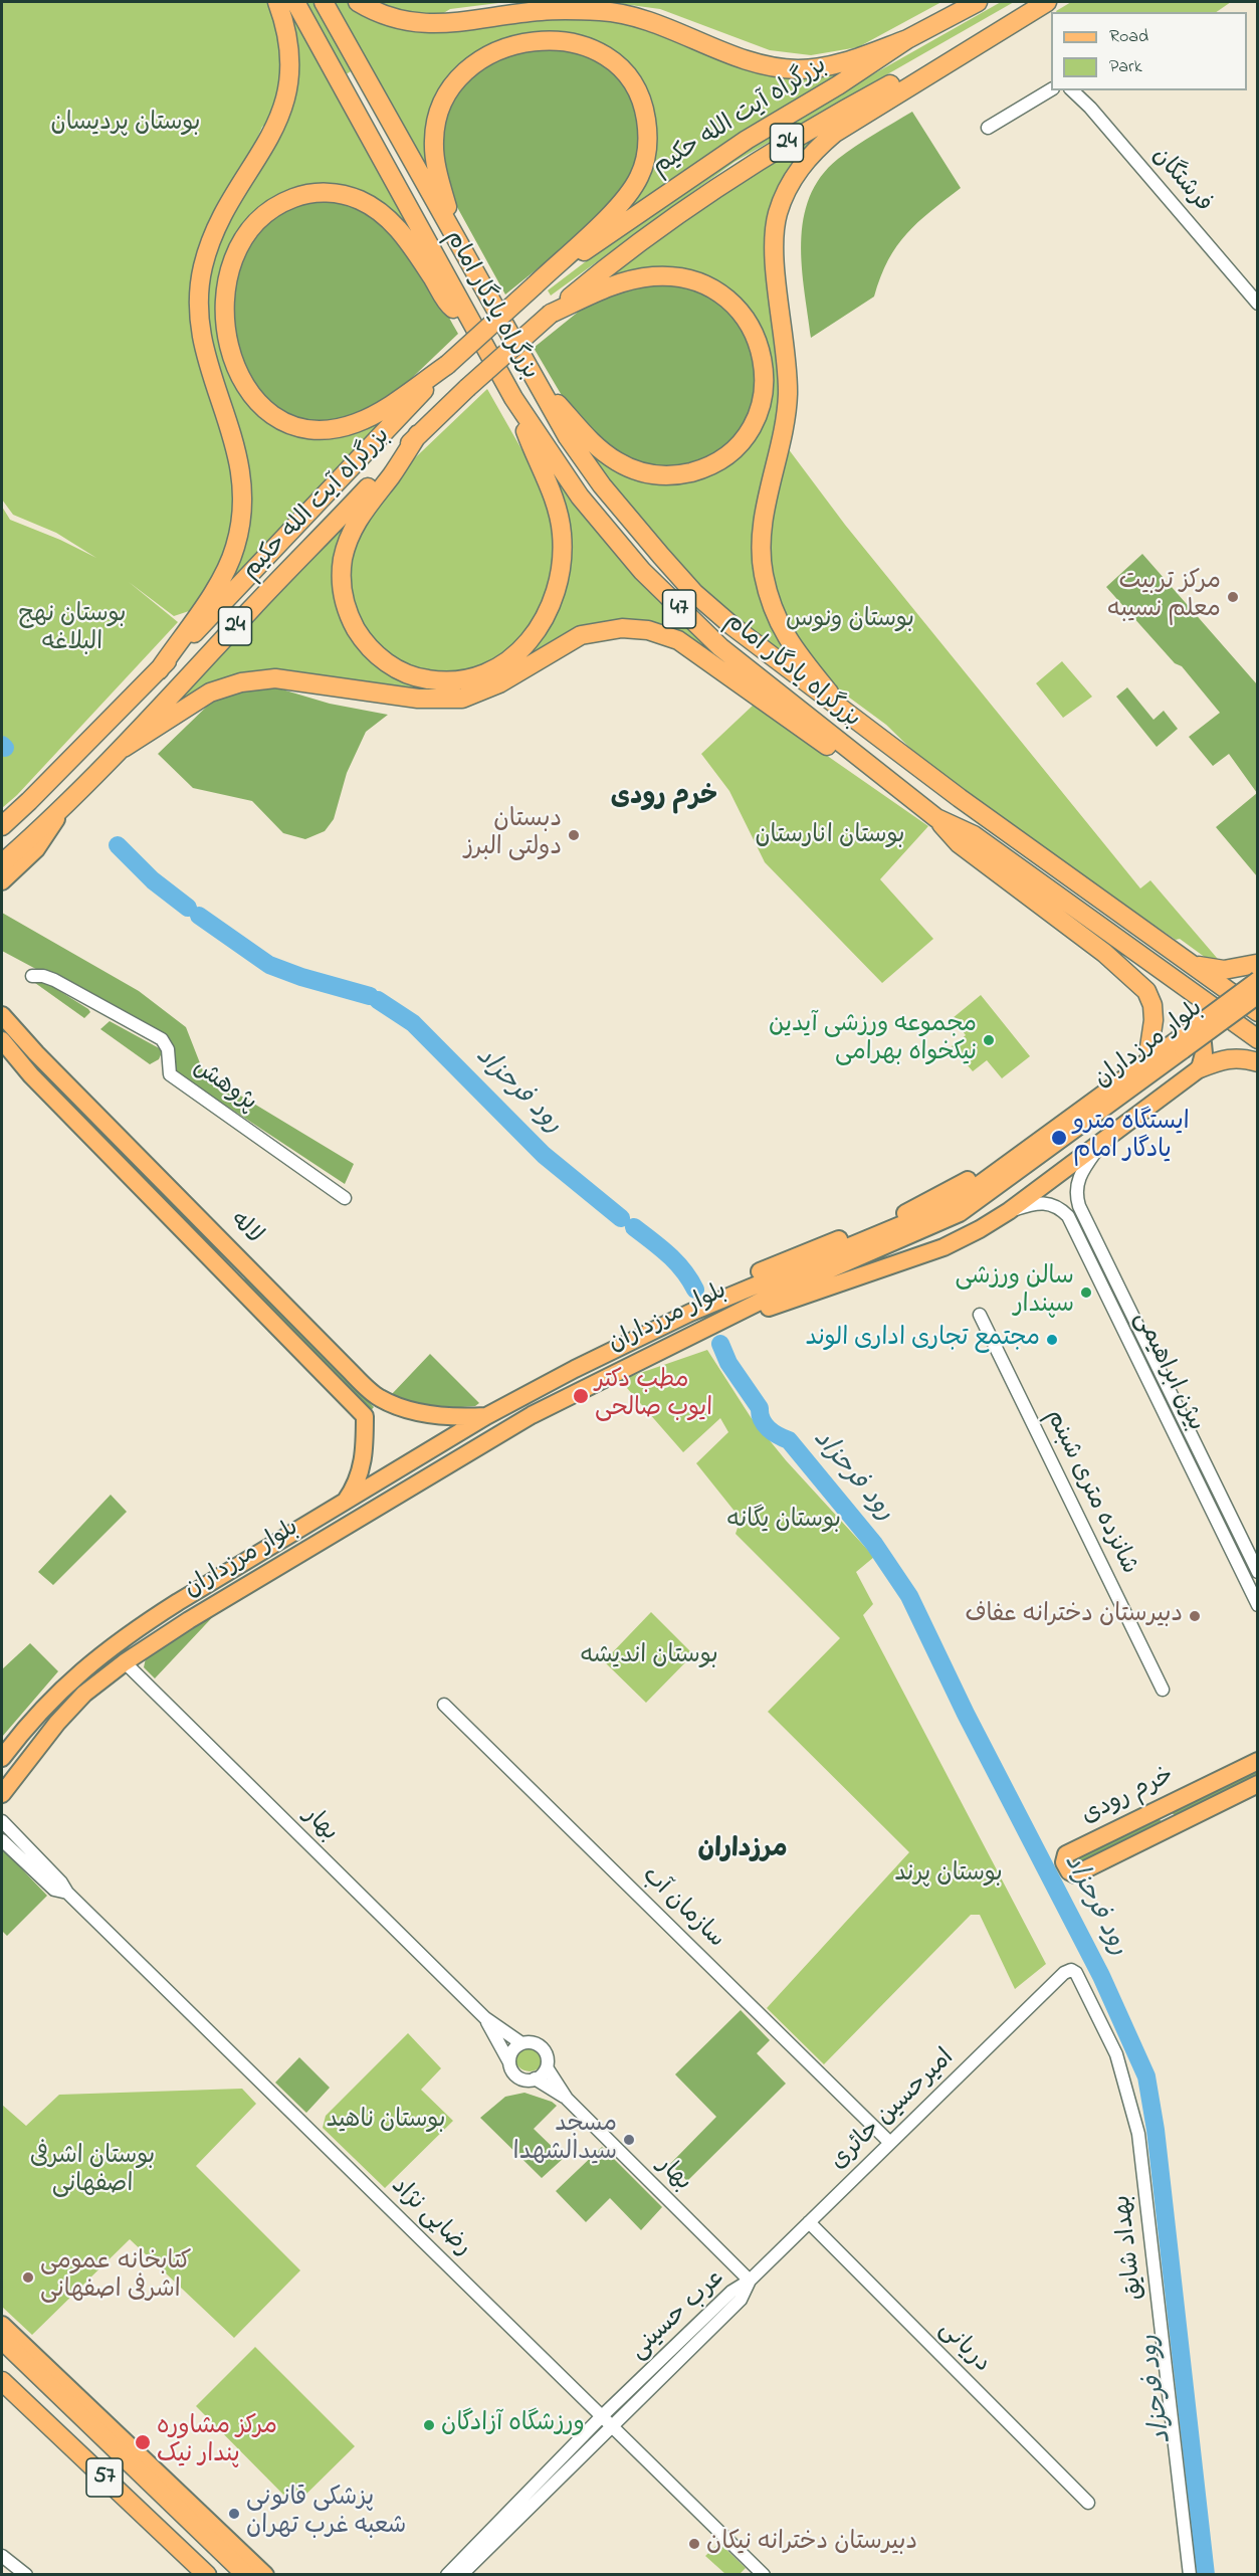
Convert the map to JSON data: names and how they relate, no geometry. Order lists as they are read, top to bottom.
{
  "streets": {
    "highway": [
      "بزرگراه آیت الله حکیم",
      "24",
      "بزرگراه یادگار امام",
      "47",
      "57"
    ],
    "main road": ["بلوار مرزداران", "لاله", "خرم رودی"],
    "street": [
      "فرشتگان",
      "پژوهش",
      "بیژن ابراهیمی",
      "شانزده متری شبنم",
      "بهار",
      "سازمان آب",
      "امیرحسین حائری",
      "رضایی نژاد",
      "بهداد شایق",
      "عرب حسینی",
      "دریانی"
    ]
  },
  "crossings": [
    ["بزرگراه آیت الله حکیم", "24"],
    ["بلوار مرزداران", "لاله"],
    ["بلوار مرزداران", "بهار"],
    ["بهار", "امیرحسین حائری"],
    ["بهار", "عرب حسینی"],
    ["سازمان آب", "امیرحسین حائری"],
    ["امیرحسین حائری", "بهداد شایق"],
    ["امیرحسین حائری", "عرب حسینی"],
    ["امیرحسین حائری", "دریانی"],
    ["رضایی نژاد", "عرب حسینی"]
  ],
  "districts": ["خرم رودی", "مرزداران"],
  "water": ["رود فرحزاد"],
  "parks": [
    "بوستان پردیسان",
    "بوستان نهج البلاغه",
    "بوستان ونوس",
    "بوستان انارستان",
    "بوستان یگانه",
    "بوستان اندیشه",
    "بوستان پرند",
    "بوستان ناهید",
    "بوستان اشرفی اصفهانی"
  ],
  "places": [
    "مرکز تربیت معلم نسیبه",
    "دبستان دولتی البرز",
    "مجموعه ورزشی آیدین نیکخواه بهرامی",
    "ایستگاه مترو یادگار امام",
    "سالن ورزشی سپندار",
    "مجتمع تجاری اداری الوند",
    "مطب دکتر ایوب صالحی",
    "دبیرستان دخترانه عفاف",
    "مسجد سیدالشهدا",
    "کتابخانه عمومی اشرفی اصفهانی",
    "ورزشگاه آزادگان",
    "مرکز مشاوره پندار نیک",
    "پزشکی قانونی شعبه غرب تهران",
    "دبیرستان دخترانه نیکان"
  ],
  "legend": ["Road", "Park"]
}
